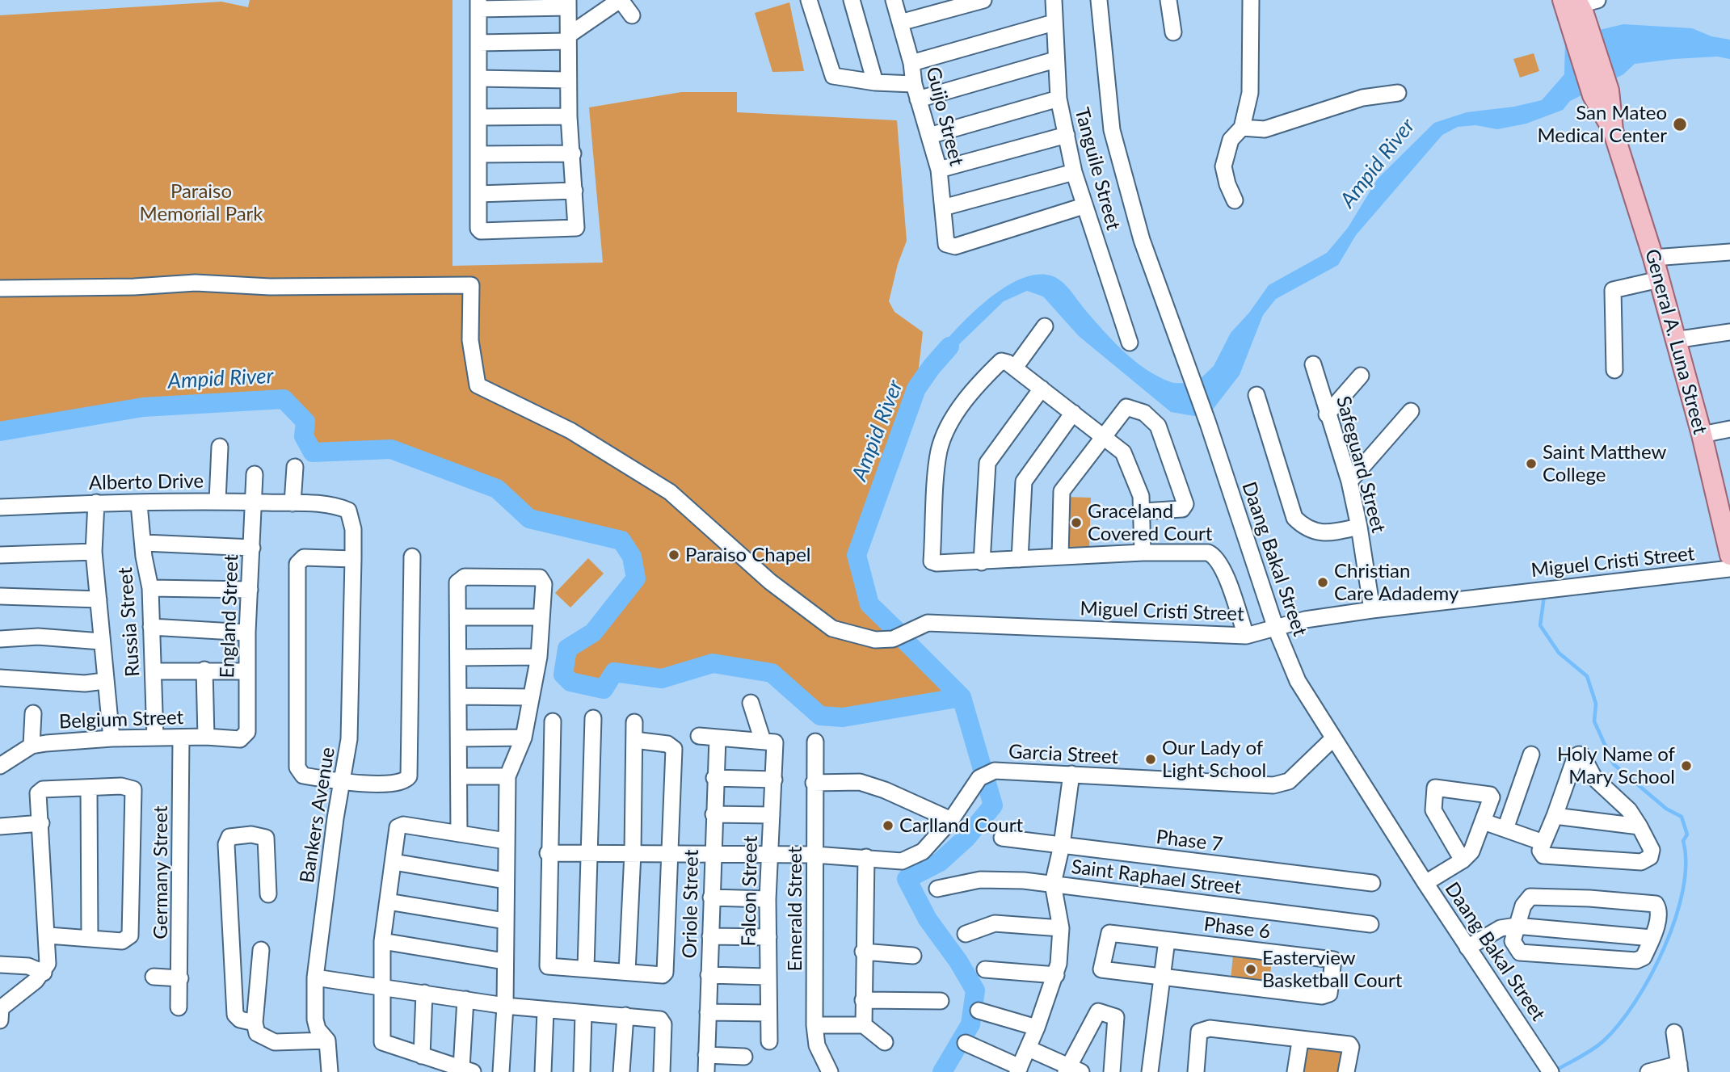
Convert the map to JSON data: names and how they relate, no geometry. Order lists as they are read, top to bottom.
{
  "streets": {
    "main road": ["General A. Luna Street"],
    "street": [
      "Guijo Street",
      "Tanguile Street",
      "Safeguard Street",
      "Alberto Drive",
      "Daang Bakal Street",
      "Miguel Cristi Street",
      "England Street",
      "Russia Street",
      "Belgium Street",
      "Garcia Street",
      "Bankers Avenue",
      "Phase 7",
      "Germany Street",
      "Saint Raphael Street",
      "Falcon Street",
      "Oriole Street",
      "Emerald Street",
      "Phase 6"
    ]
  },
  "crossings": [
    ["Guijo Street", "Tanguile Street"],
    ["Safeguard Street", "Miguel Cristi Street"],
    ["Alberto Drive", "England Street"],
    ["Alberto Drive", "Russia Street"],
    ["Alberto Drive", "Bankers Avenue"],
    ["Daang Bakal Street", "Miguel Cristi Street"],
    ["Daang Bakal Street", "Garcia Street"],
    ["England Street", "Belgium Street"],
    ["Russia Street", "Belgium Street"],
    ["Belgium Street", "Germany Street"]
  ],
  "water": ["Ampid River"],
  "parks": ["Paraiso Memorial Park"],
  "places": [
    "San Mateo Medical Center",
    "Saint Matthew College",
    "Graceland Covered Court",
    "Paraiso Chapel",
    "Christian Care Adademy",
    "Our Lady of Light School",
    "Holy Name of Mary School",
    "Carlland Court",
    "Easterview Basketball Court"
  ]
}
